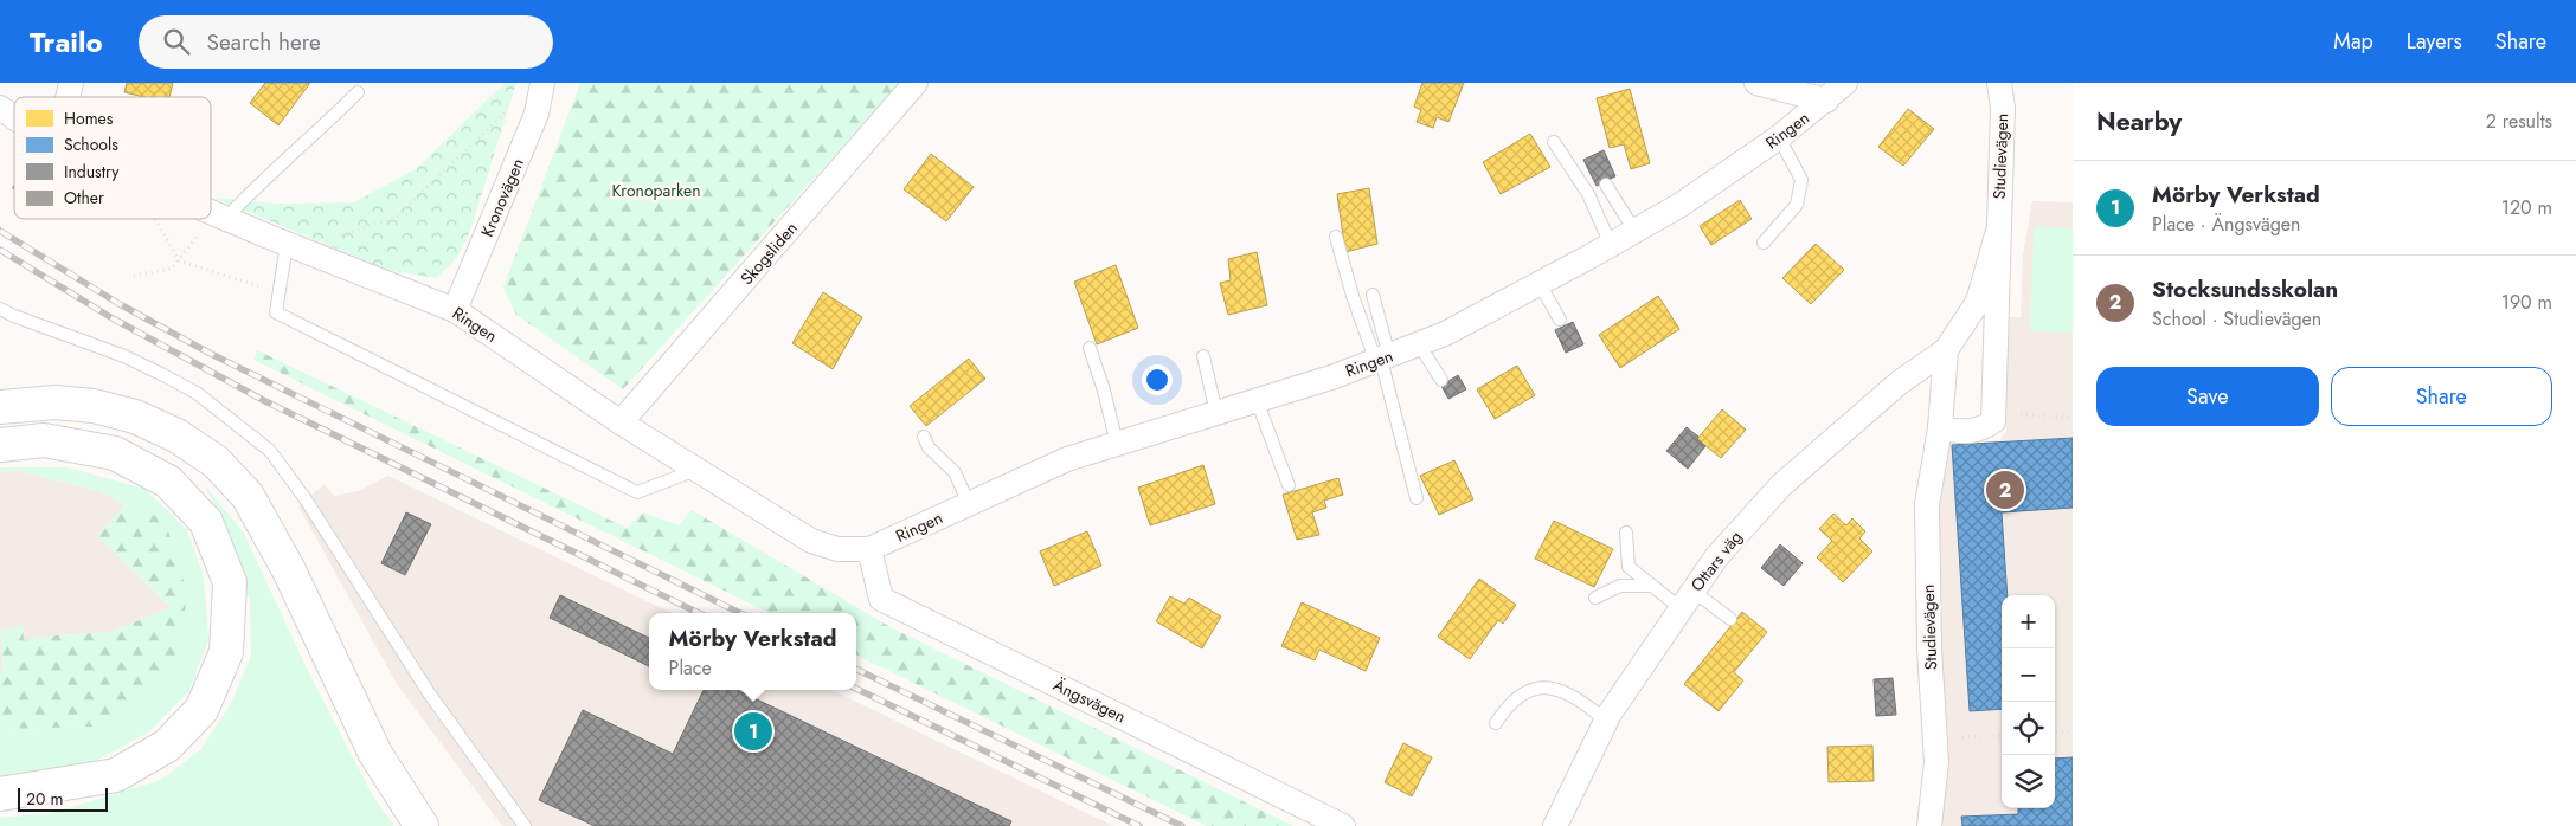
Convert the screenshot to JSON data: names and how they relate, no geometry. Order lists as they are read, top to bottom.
{
  "streets": {
    "street": [
      "Ringen",
      "Studievägen",
      "Kronovägen",
      "Skogsliden",
      "Ottars väg",
      "Ängsvägen"
    ]
  },
  "crossings": [
    ["Ringen", "Kronovägen"],
    ["Ringen", "Skogsliden"],
    ["Ringen", "Ängsvägen"],
    ["Studievägen", "Ottars väg"]
  ],
  "parks": ["Kronoparken"],
  "legend": [
    "Homes",
    "Schools",
    "Industry",
    "Other"
  ],
  "scale_bar": "20 m",
  "page": {
    "header": "Trailo",
    "search": "Search here",
    "nav": ["Map", "Layers", "Share"],
    "heading": ["Nearby", "2 results"],
    "list": [
      {
        "mark": "1",
        "name": "Mörby Verkstad",
        "note": "Place · Ängsvägen",
        "value": "120 m"
      },
      {
        "mark": "2",
        "name": "Stocksundsskolan",
        "note": "School · Studievägen",
        "value": "190 m"
      }
    ],
    "buttons": ["Save", "Share"],
    "pins": ["2", "1"],
    "map_buttons": ["+", "−"],
    "popup": ["Mörby Verkstad", "Place"],
    "scale": "20 m"
  }
}
